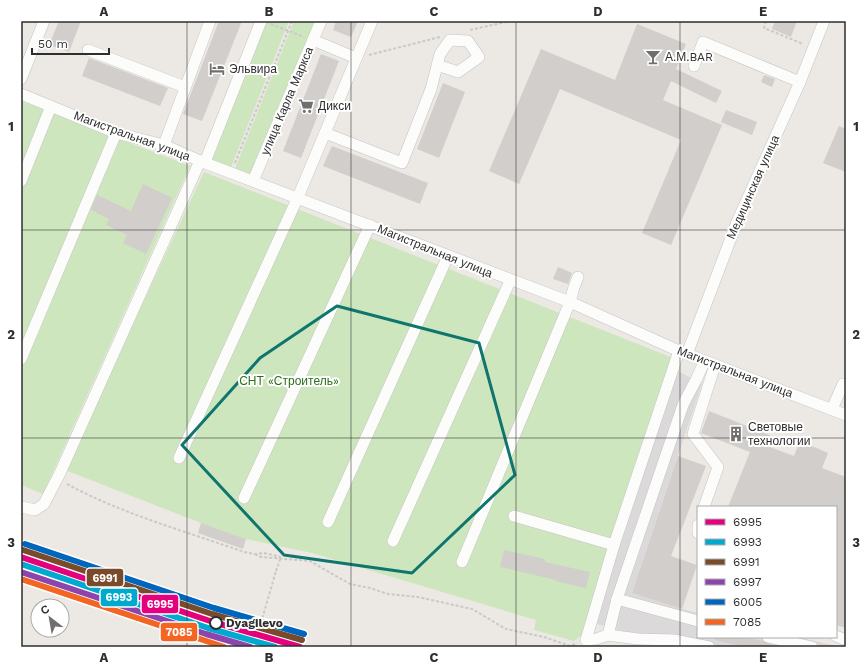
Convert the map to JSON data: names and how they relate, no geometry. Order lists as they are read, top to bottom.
{
  "streets": {
    "street": ["улица Карла Маркса", "Магистральная улица", "Медицинская улица"]
  },
  "crossings": [
    ["улица Карла Маркса", "Магистральная улица"],
    ["Магистральная улица", "Медицинская улица"]
  ],
  "parks": ["СНТ «Строитель»"],
  "places": {
    "bar": ["А.М.BAR"],
    "hotel": ["Эльвира"],
    "supermarket": ["Дикси"],
    "building": ["Световые технологии"],
    "other": ["Dyagilevo"]
  },
  "lines": [
    "transit line 6005",
    "transit line 6991",
    "transit line 6995",
    "transit line 6993",
    "transit line 6997",
    "transit line 7085"
  ],
  "legend": [
    "6995",
    "6993",
    "6991",
    "6997",
    "6005",
    "7085"
  ],
  "scale_bar": "50 m",
  "north": "top left",
  "grid": {
    "columns": [
      "A",
      "B",
      "C",
      "D",
      "E"
    ],
    "rows": ["1", "2", "3"]
  }
}
